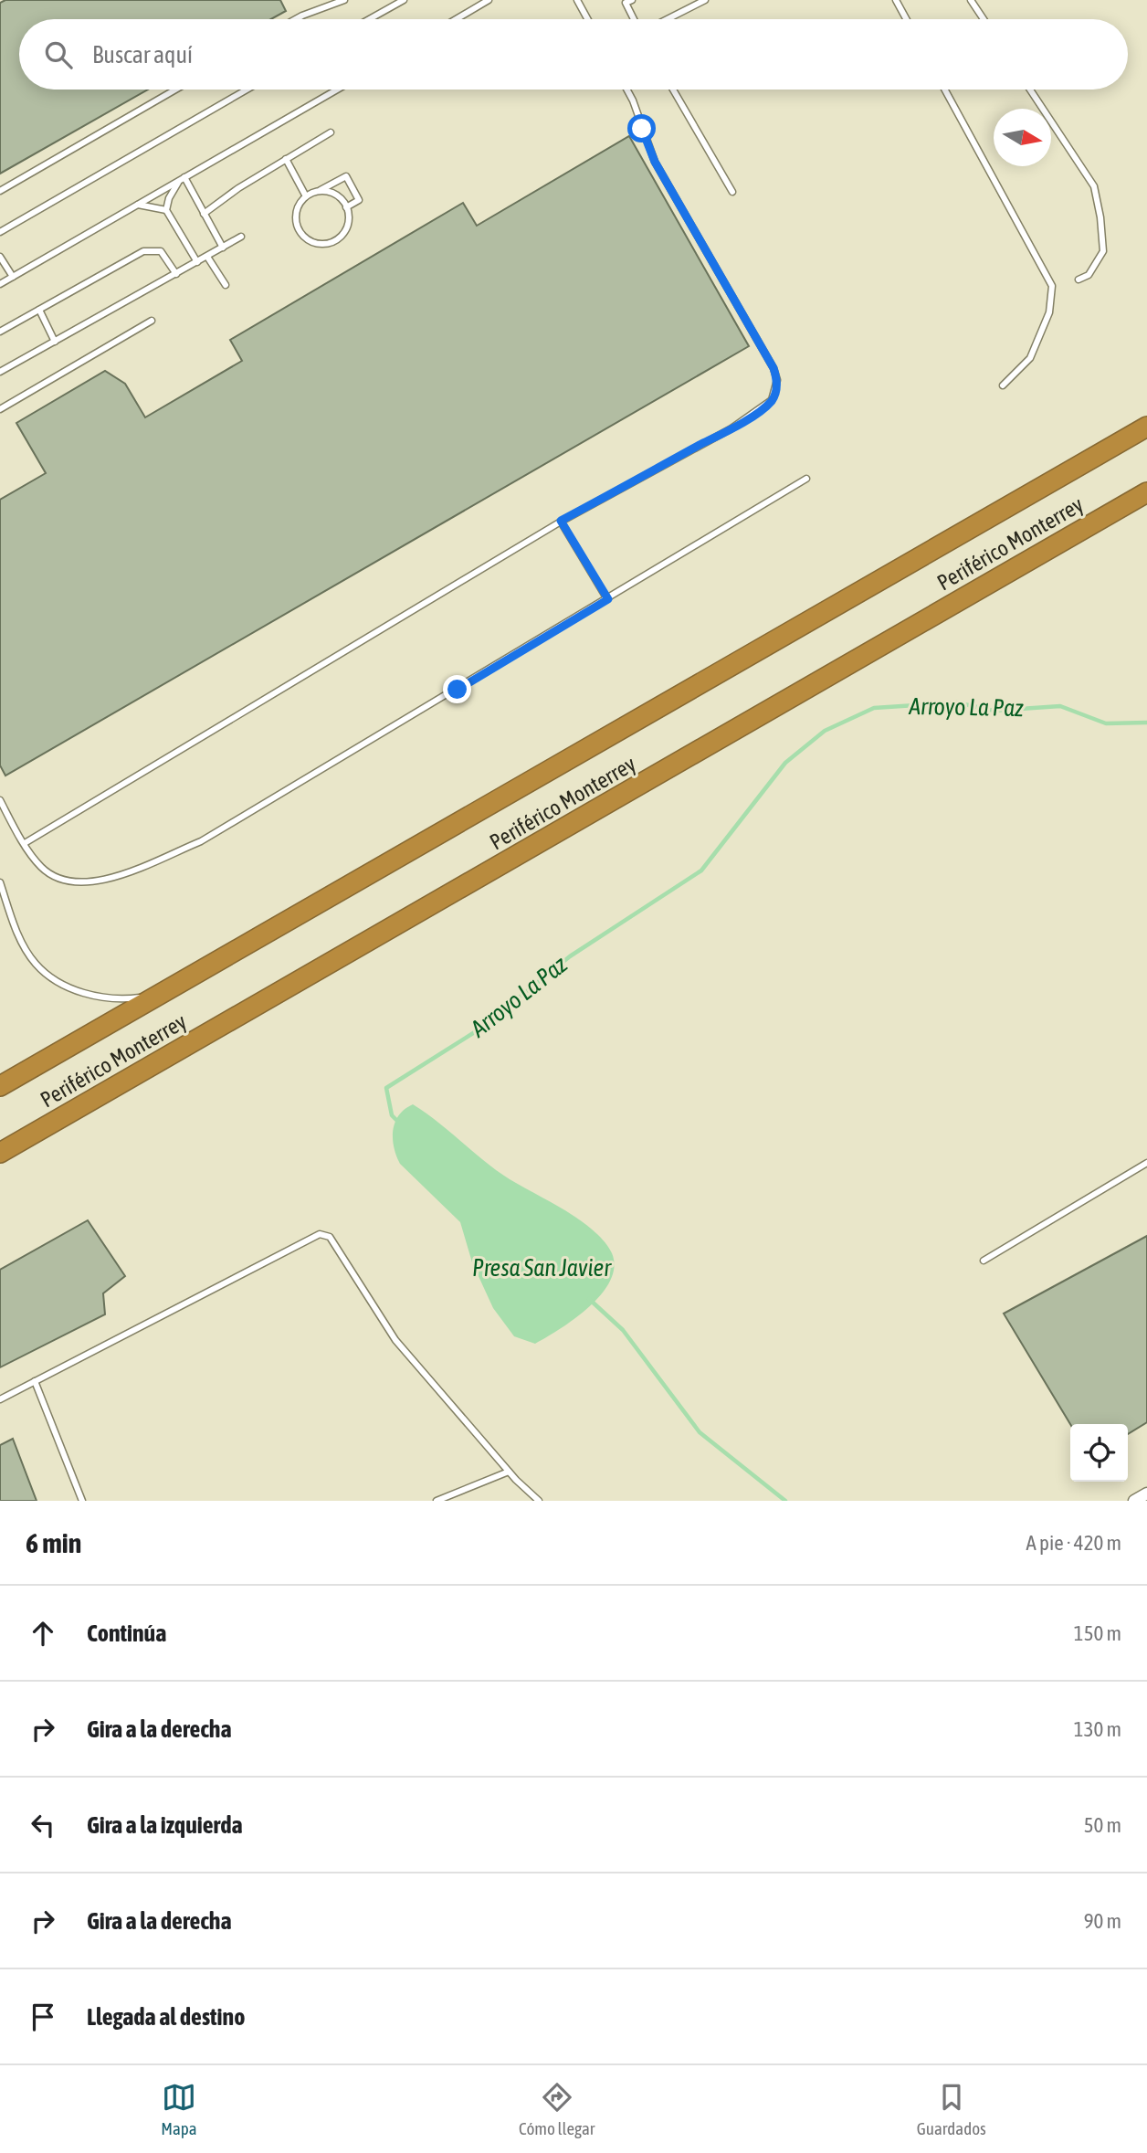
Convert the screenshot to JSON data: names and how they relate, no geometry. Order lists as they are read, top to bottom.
{
  "streets": {
    "highway": ["Periférico Monterrey"]
  },
  "water": ["Arroyo La Paz", "Presa San Javier"],
  "north": "right",
  "page": {
    "search": "Buscar aquí",
    "heading": ["6 min", "A pie · 420 m"],
    "list": [
      ["Continúa", "150 m"],
      ["Gira a la derecha", "130 m"],
      ["Gira a la izquierda", "50 m"],
      ["Gira a la derecha", "90 m"],
      "Llegada al destino"
    ],
    "nav": ["Mapa", "Cómo llegar", "Guardados"]
  }
}
